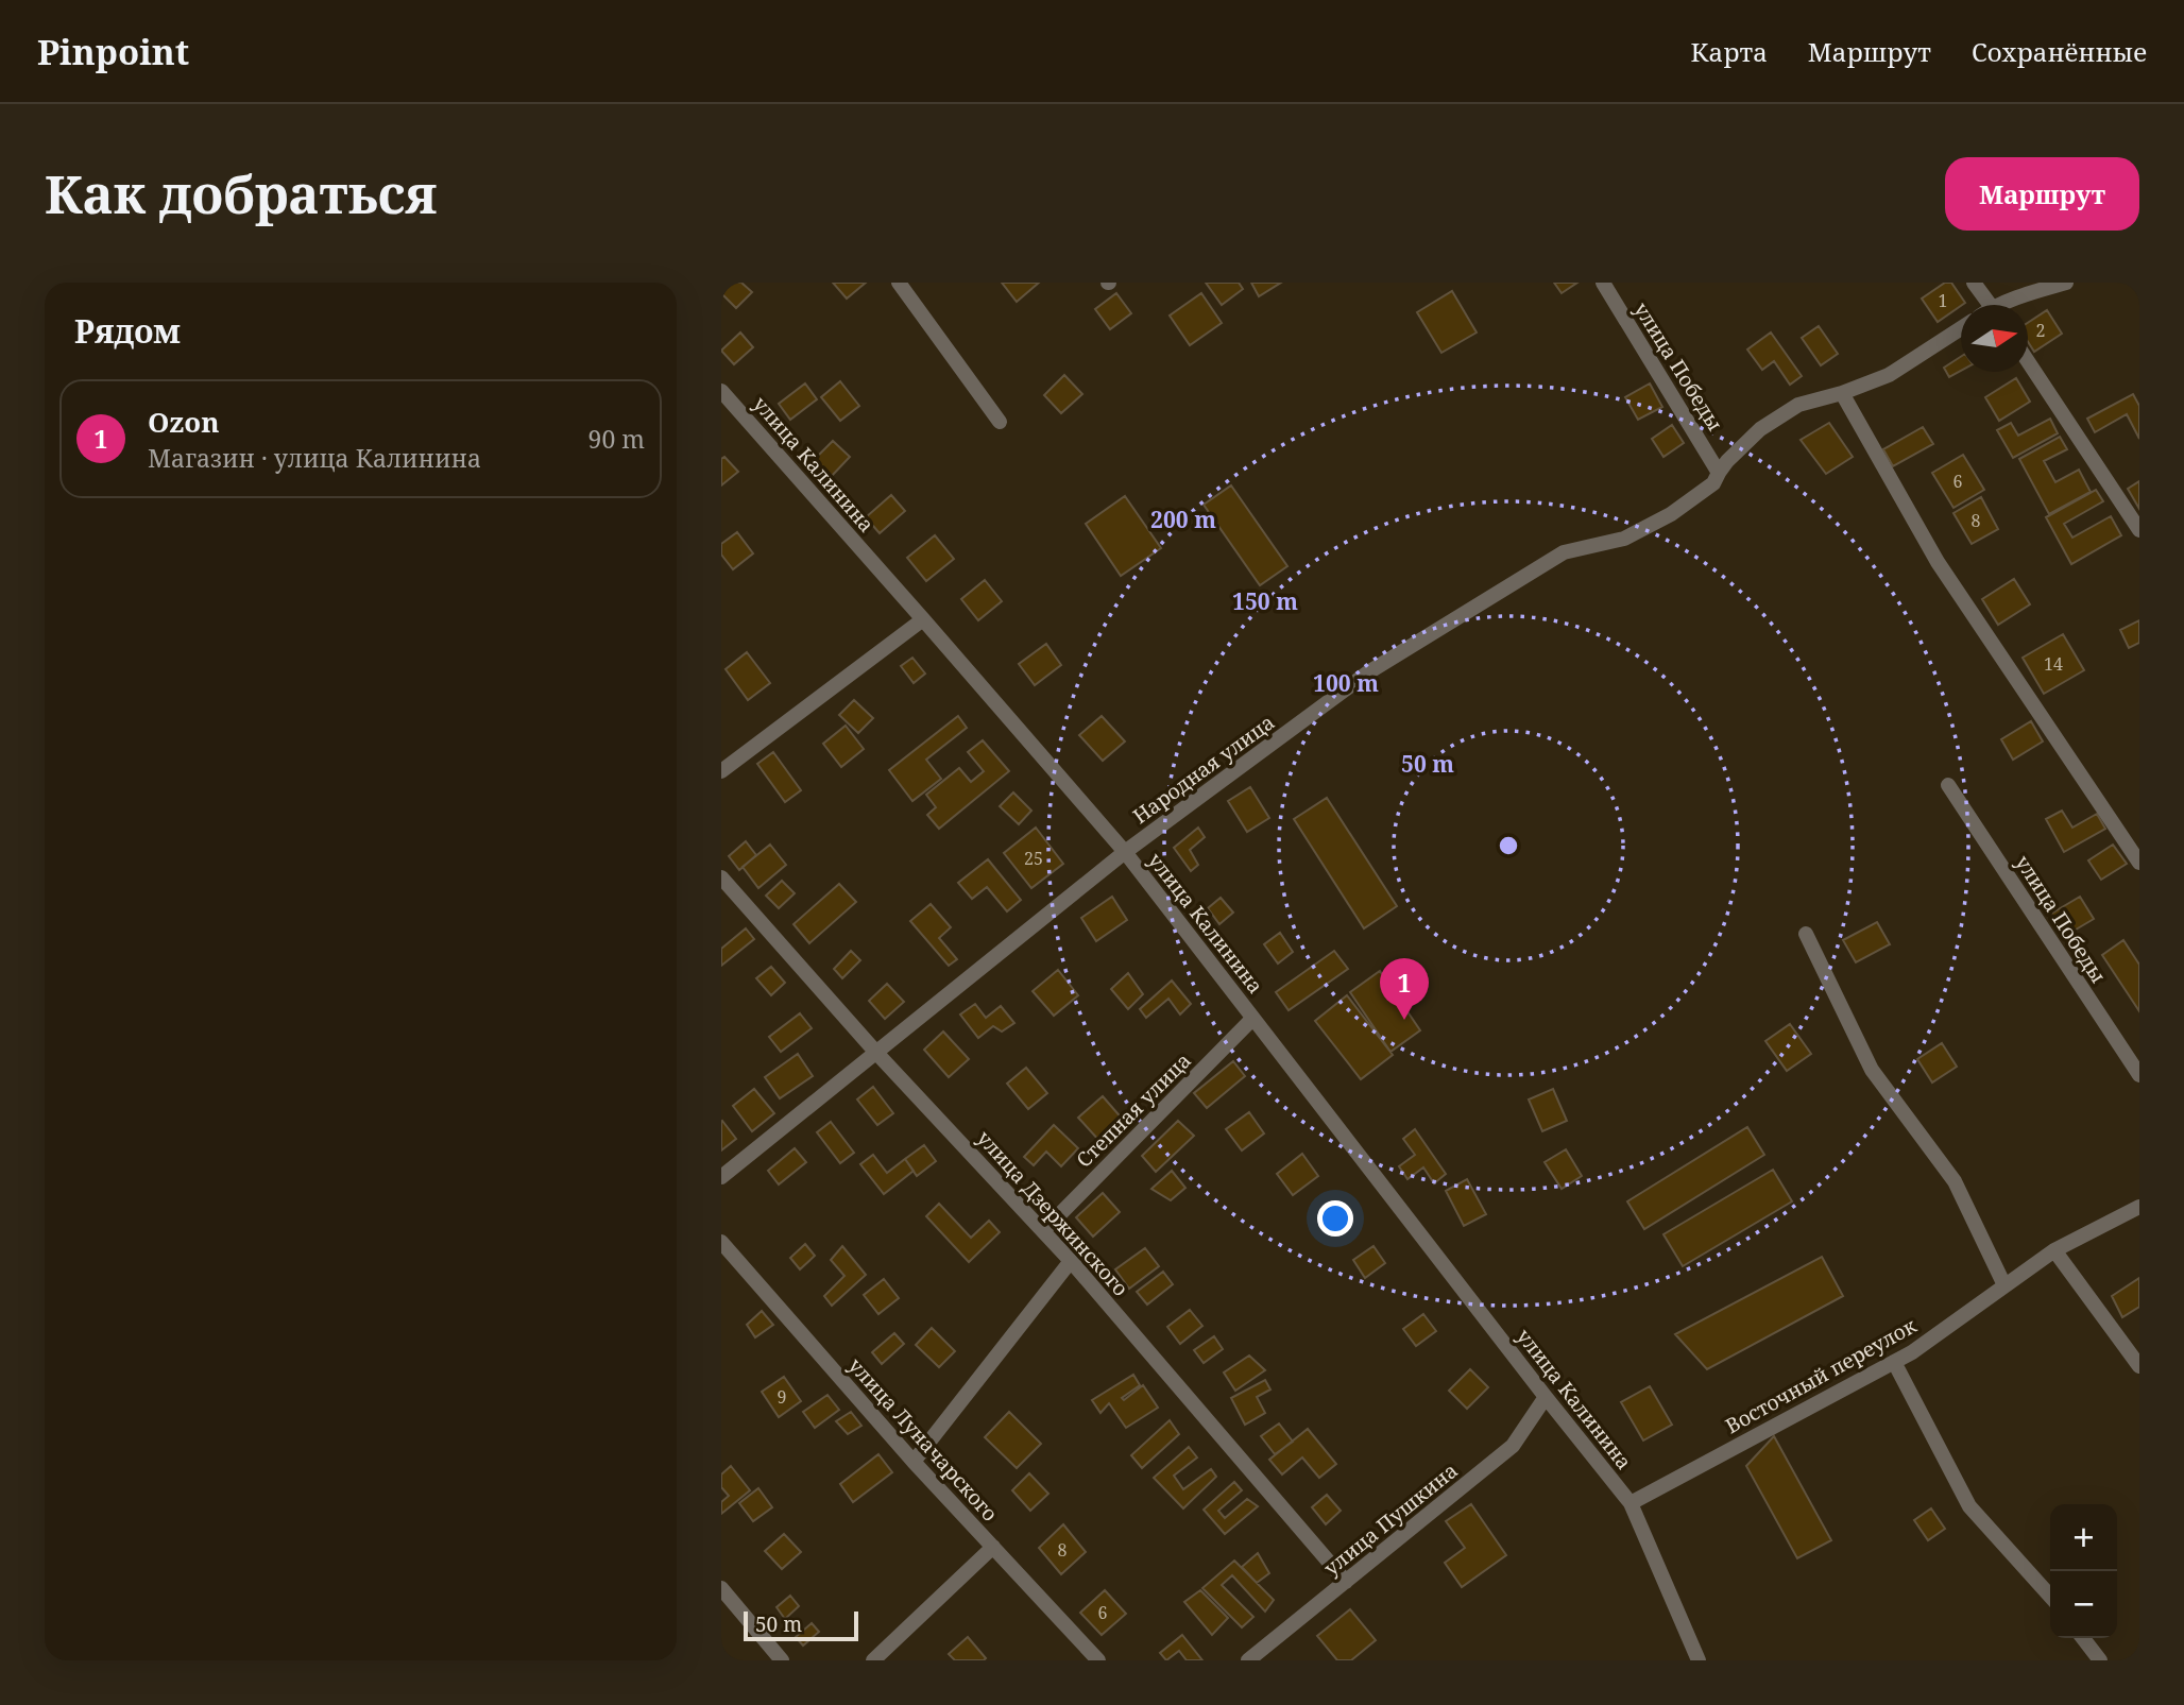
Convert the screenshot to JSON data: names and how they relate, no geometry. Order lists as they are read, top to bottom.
{
  "streets": {
    "street": [
      "улица Победы",
      "улица Калинина",
      "Народная улица",
      "Степная улица",
      "улица Дзержинского",
      "Восточный переулок",
      "улица Луначарского",
      "улица Пушкина"
    ]
  },
  "crossings": [
    ["улица Победы", "Народная улица"],
    ["улица Калинина", "Народная улица"],
    ["улица Калинина", "Степная улица"],
    ["улица Калинина", "Восточный переулок"],
    ["улица Калинина", "улица Пушкина"],
    ["Народная улица", "улица Дзержинского"],
    ["Степная улица", "улица Дзержинского"],
    ["улица Дзержинского", "улица Пушкина"]
  ],
  "house_numbers": [
    "1",
    "2",
    "6",
    "8",
    "14",
    "25",
    "9",
    "8",
    "6"
  ],
  "scale_bar": "50 m",
  "north": "right",
  "page": {
    "header": "Pinpoint",
    "nav": ["Карта", "Маршрут", "Сохранённые"],
    "buttons": "Маршрут",
    "title": "Как добраться",
    "heading": "Рядом",
    "list": [
      {
        "mark": "1",
        "name": "Ozon",
        "note": "Магазин · улица Калинина",
        "value": "90 m"
      }
    ],
    "pins": "1",
    "map_buttons": ["+", "−"],
    "scale": "50 m"
  },
  "rings": [
    "200 m",
    "150 m",
    "100 m",
    "50 m"
  ]
}
